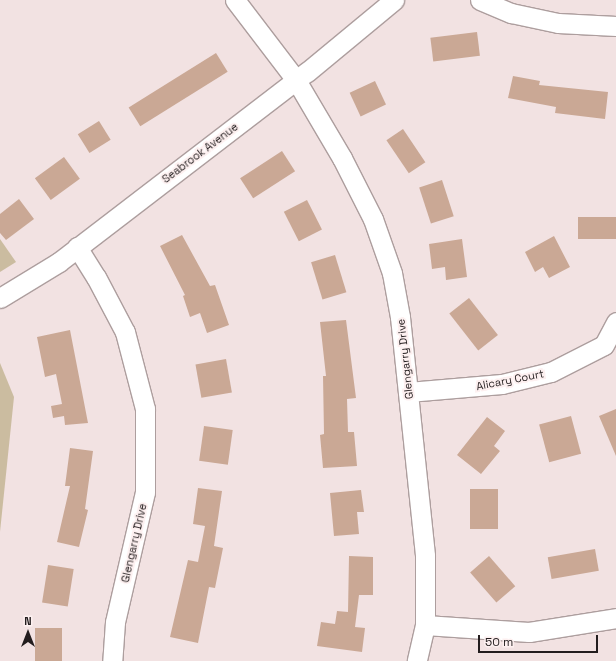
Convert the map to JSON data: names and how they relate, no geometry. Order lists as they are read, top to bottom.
{
  "streets": {
    "street": ["Seabrook Avenue", "Glengarry Drive", "Alicary Court"]
  },
  "crossings": [
    ["Seabrook Avenue", "Glengarry Drive"],
    ["Glengarry Drive", "Alicary Court"]
  ],
  "scale_bar": "50 m",
  "north": "top"
}
